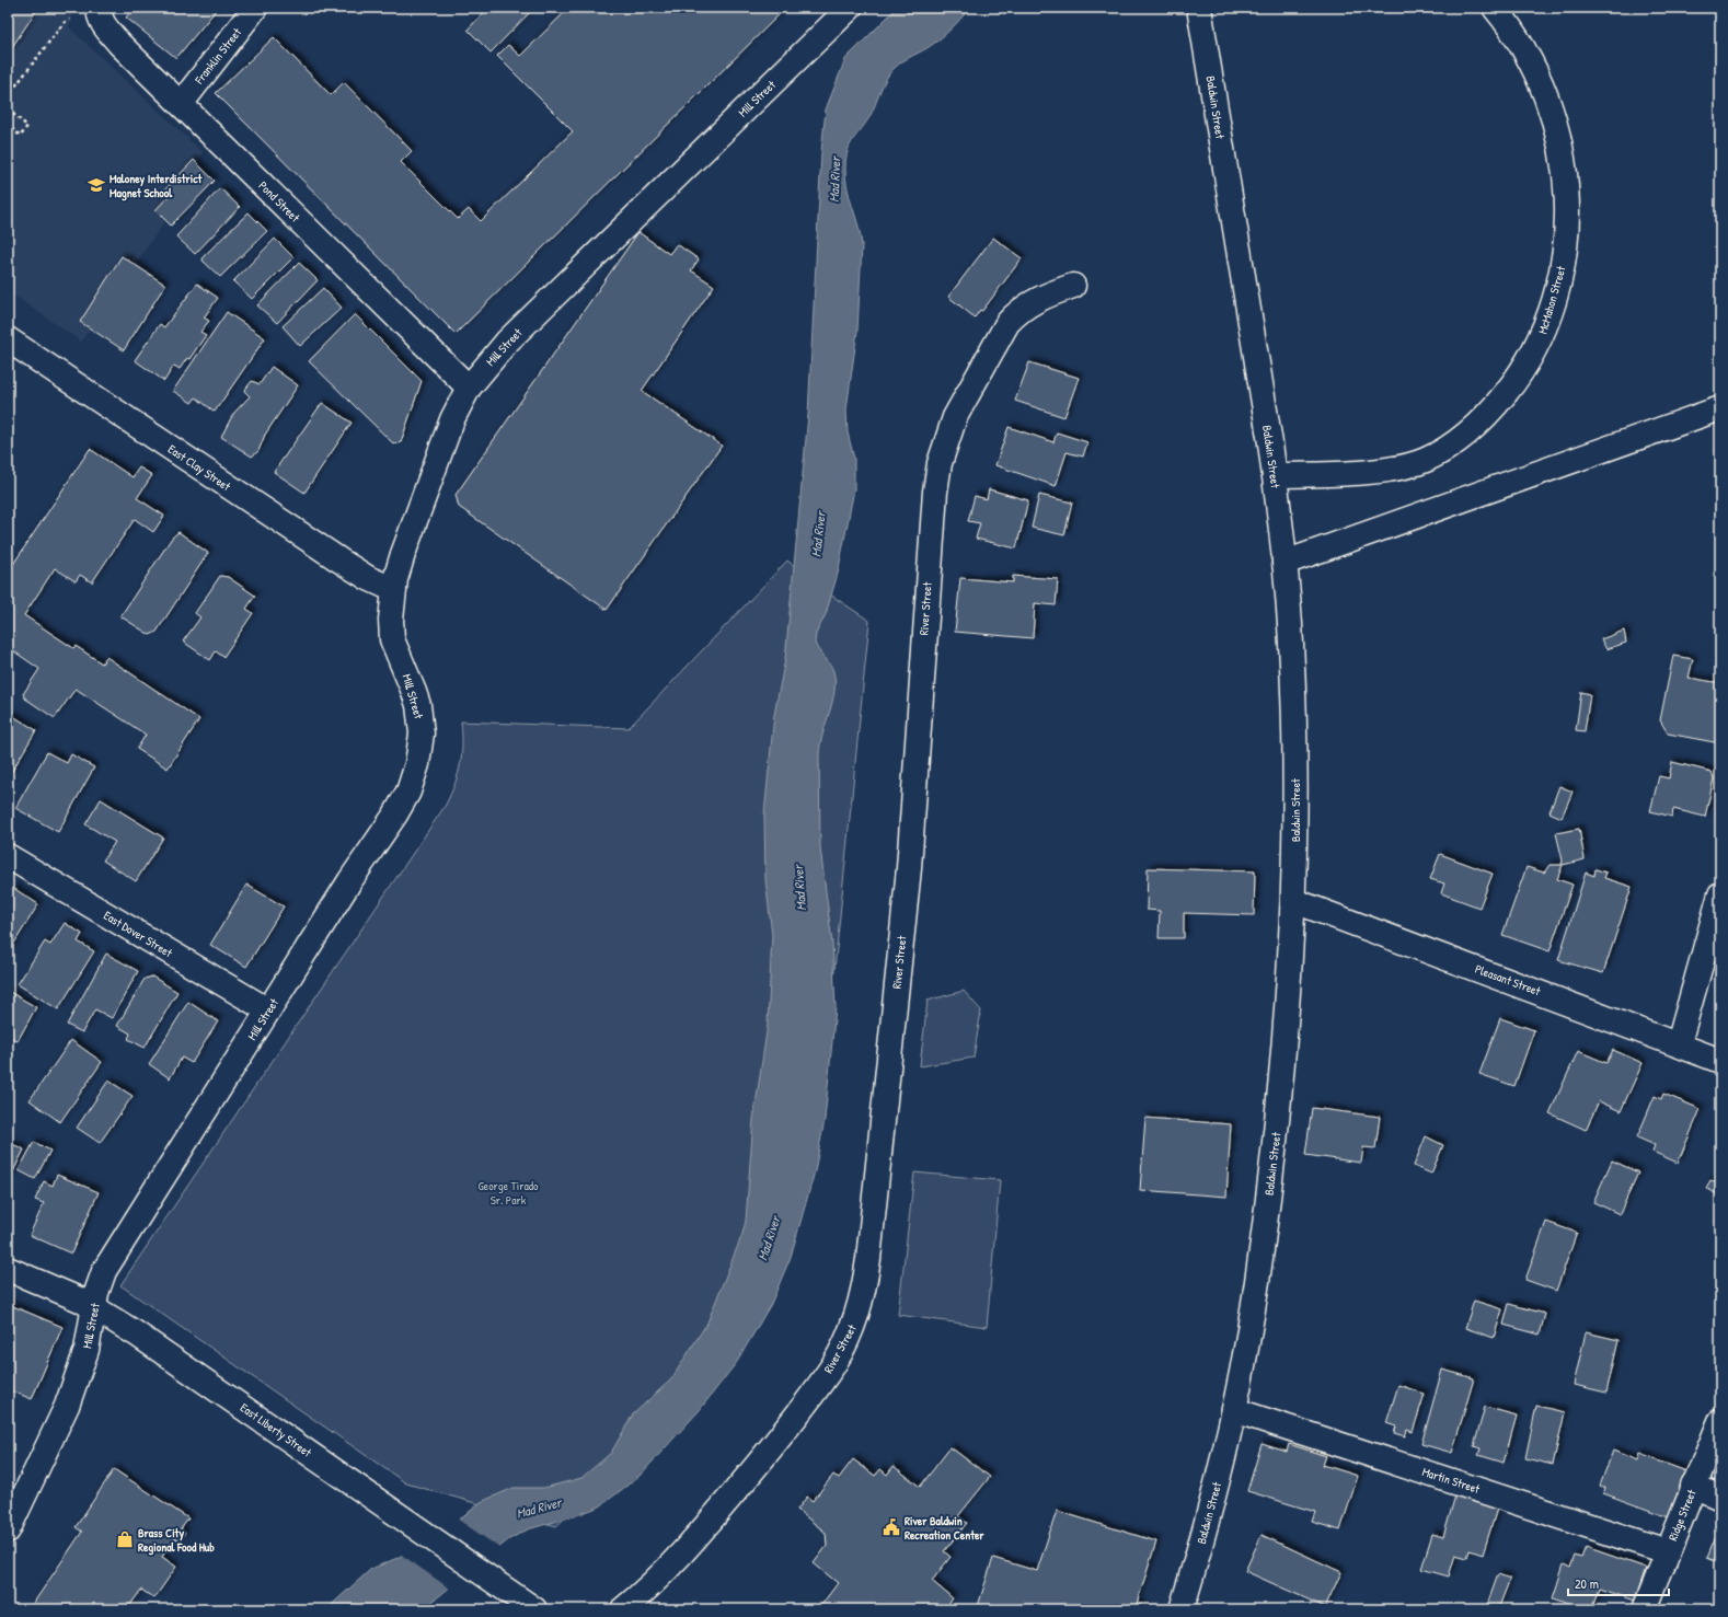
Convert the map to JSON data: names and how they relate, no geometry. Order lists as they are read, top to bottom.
{
  "streets": {
    "main road": [
      "Franklin Street",
      "Mill Street",
      "Baldwin Street",
      "Pond Street",
      "McMahon Street",
      "East Clay Street",
      "River Street",
      "East Dover Street",
      "Pleasant Street",
      "East Liberty Street",
      "Martin Street",
      "Ridge Street"
    ]
  },
  "crossings": [
    ["Franklin Street", "Pond Street"],
    ["Mill Street", "Pond Street"],
    ["Mill Street", "East Clay Street"],
    ["Mill Street", "East Dover Street"],
    ["Mill Street", "East Liberty Street"],
    ["Baldwin Street", "McMahon Street"],
    ["Baldwin Street", "Pleasant Street"],
    ["Baldwin Street", "Martin Street"],
    ["Martin Street", "Ridge Street"]
  ],
  "water": ["Mad River"],
  "parks": ["George Tirado Sr. Park"],
  "places": {
    "school or university": ["Maloney Interdistrict Magnet School"],
    "public building": ["River Baldwin Recreation Center"],
    "shop": ["Brass City Regional Food Hub"]
  },
  "scale_bar": "20 m"
}
